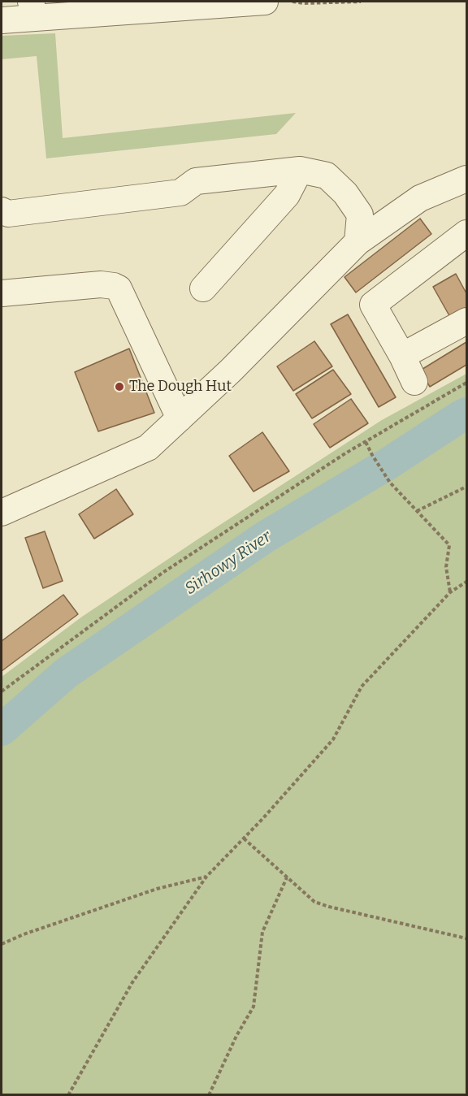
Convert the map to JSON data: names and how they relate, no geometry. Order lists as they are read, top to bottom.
{
  "water": ["Sirhowy River"],
  "places": ["The Dough Hut"]
}
